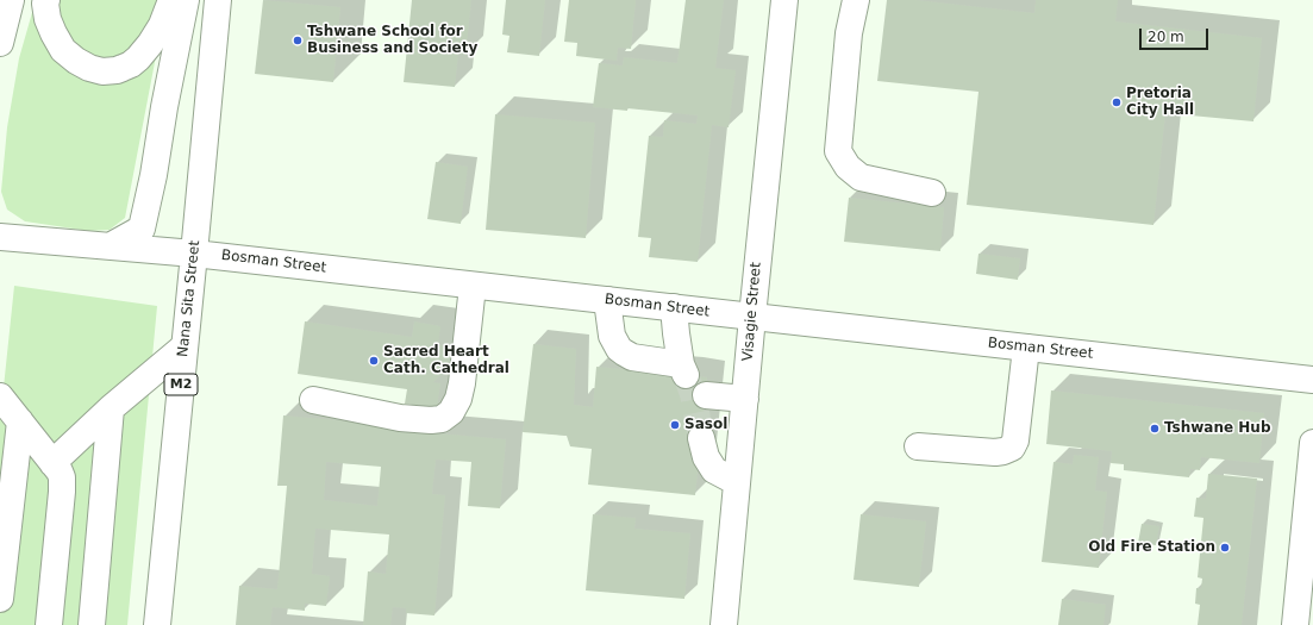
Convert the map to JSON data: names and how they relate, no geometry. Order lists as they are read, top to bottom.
{
  "streets": {
    "main road": [
      "Bosman Street",
      "Nana Sita Street",
      "Visagie Street",
      "M2"
    ]
  },
  "crossings": [
    ["Bosman Street", "Nana Sita Street"],
    ["Bosman Street", "Visagie Street"]
  ],
  "places": [
    "Tshwane School for Business and Society",
    "Pretoria City Hall",
    "Sacred Heart Cath. Cathedral",
    "Sasol",
    "Tshwane Hub",
    "Old Fire Station"
  ],
  "scale_bar": "20 m"
}
